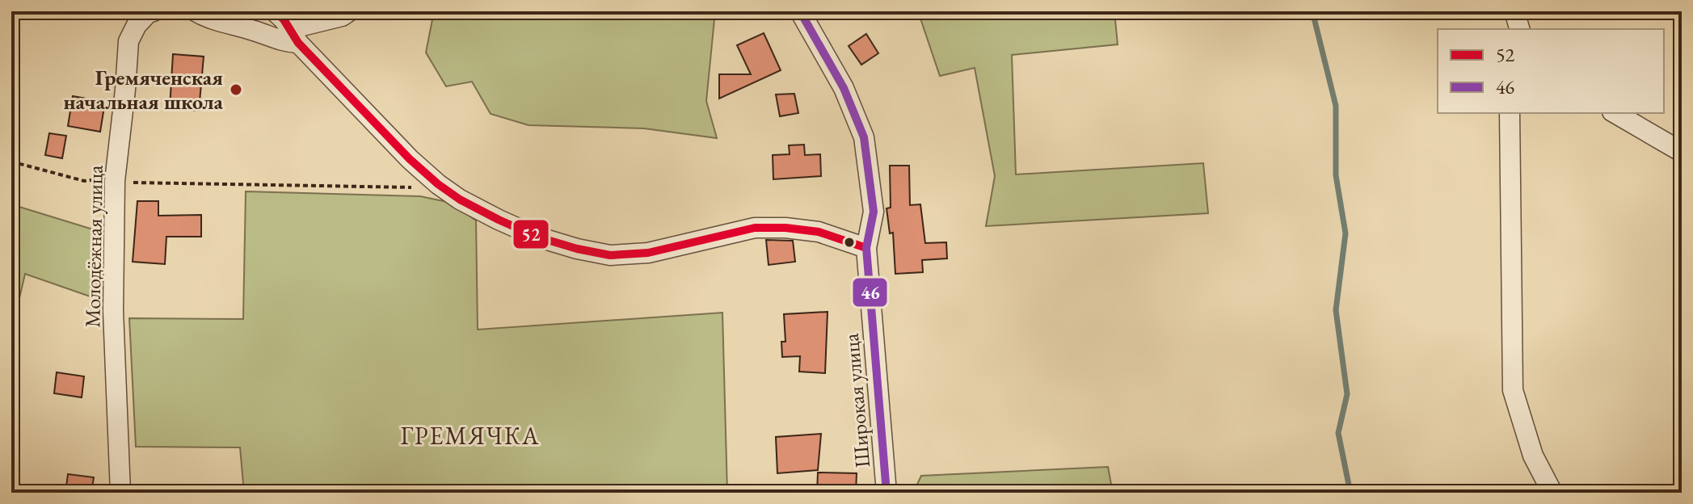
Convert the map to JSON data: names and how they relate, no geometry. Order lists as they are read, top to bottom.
{
  "streets": {
    "street": ["Молодёжная улица", "Широкая улица"]
  },
  "districts": ["ГРЕМЯЧКА"],
  "places": ["Гремяченская начальная школа"],
  "lines": ["transit line 52", "transit line 46"],
  "legend": ["52", "46"]
}
